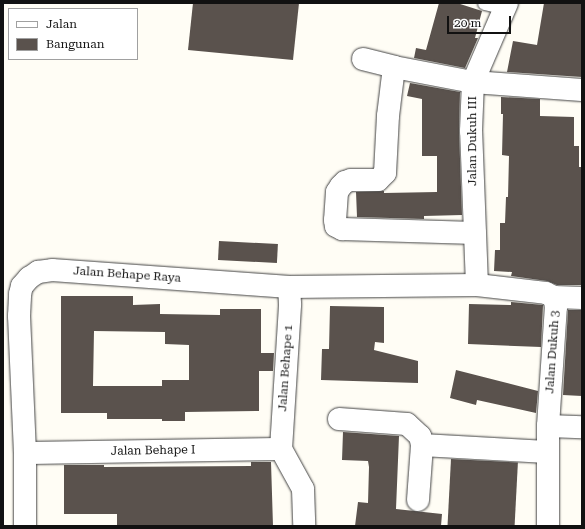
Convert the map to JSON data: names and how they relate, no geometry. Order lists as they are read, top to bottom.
{
  "streets": {
    "street": [
      "Jalan Dukuh III",
      "Jalan Behape Raya",
      "Jalan Dukuh 3",
      "Jalan Behape 1",
      "Jalan Behape I"
    ]
  },
  "crossings": [
    ["Jalan Dukuh III", "Jalan Behape Raya"],
    ["Jalan Dukuh III", "Jalan Dukuh 3"],
    ["Jalan Behape Raya", "Jalan Dukuh 3"],
    ["Jalan Behape Raya", "Jalan Behape 1"],
    ["Jalan Behape Raya", "Jalan Behape I"],
    ["Jalan Behape 1", "Jalan Behape I"]
  ],
  "legend": ["Jalan", "Bangunan"],
  "scale_bar": "20 m"
}
